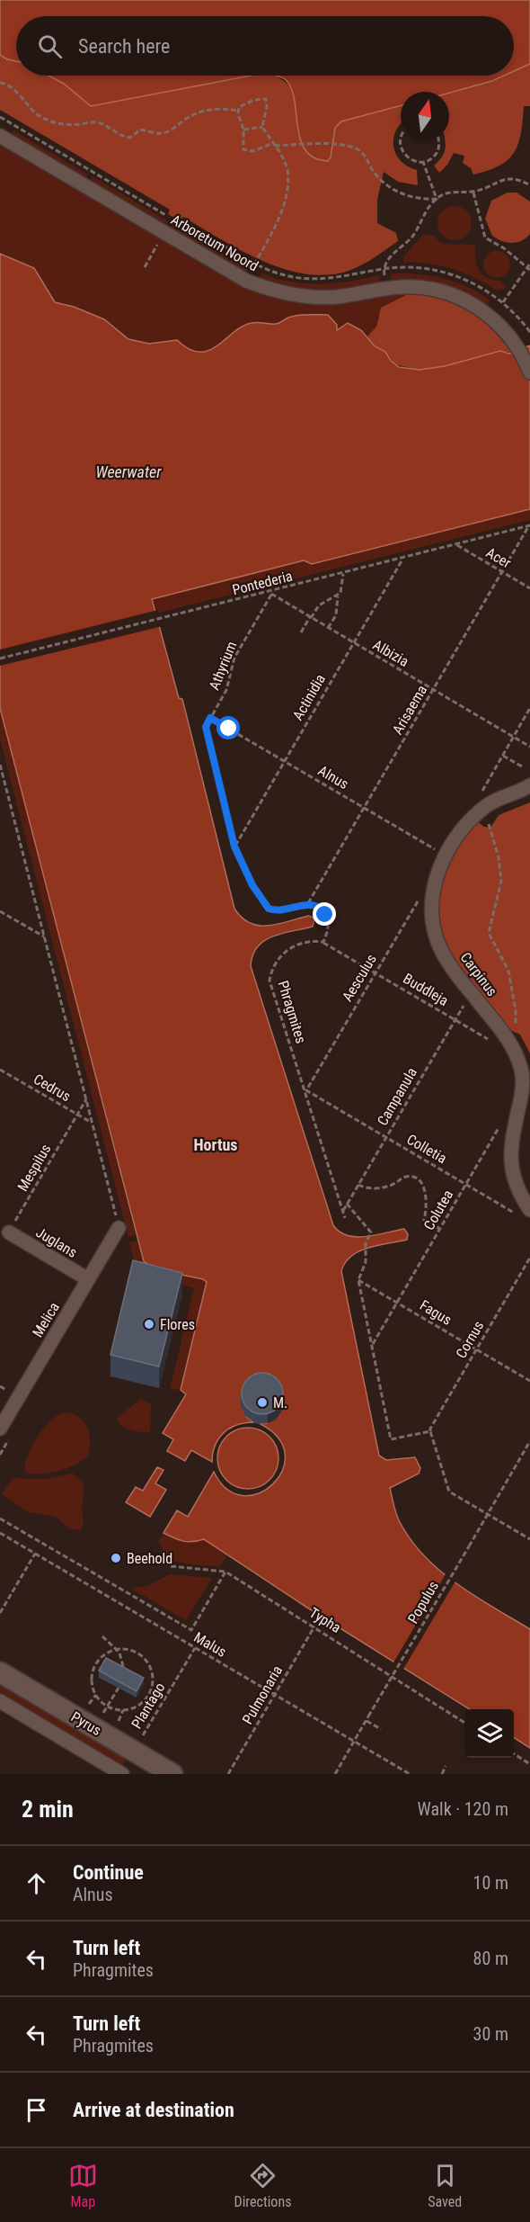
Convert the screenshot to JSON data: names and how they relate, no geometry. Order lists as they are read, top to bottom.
{
  "streets": {
    "street": [
      "Arboretum Noord",
      "Carpinus",
      "Juglans",
      "Melica",
      "Pyrus"
    ],
    "path": [
      "Acer",
      "Pontederia",
      "Albizia",
      "Athyrium",
      "Actinidia",
      "Arisaema",
      "Alnus",
      "Aesculus",
      "Buddleja",
      "Phragmites",
      "Cedrus",
      "Campanula",
      "Colletia",
      "Mespilus",
      "Colutea",
      "Fagus",
      "Cornus",
      "Populus",
      "Typha",
      "Malus",
      "Pulmonaria",
      "Plantago"
    ]
  },
  "crossings": [
    ["Acer", "Pontederia"],
    ["Acer", "Arisaema"],
    ["Pontederia", "Albizia"],
    ["Pontederia", "Athyrium"],
    ["Pontederia", "Actinidia"],
    ["Pontederia", "Arisaema"],
    ["Albizia", "Athyrium"],
    ["Albizia", "Actinidia"],
    ["Albizia", "Arisaema"],
    ["Athyrium", "Alnus"],
    ["Actinidia", "Alnus"],
    ["Arisaema", "Alnus"],
    ["Alnus", "Carpinus"],
    ["Carpinus", "Aesculus"],
    ["Carpinus", "Campanula"],
    ["Carpinus", "Colletia"],
    ["Aesculus", "Buddleja"],
    ["Aesculus", "Phragmites"],
    ["Aesculus", "Colletia"],
    ["Buddleja", "Phragmites"],
    ["Buddleja", "Campanula"],
    ["Phragmites", "Campanula"],
    ["Phragmites", "Colletia"],
    ["Cedrus", "Mespilus"],
    ["Campanula", "Colletia"],
    ["Colletia", "Colutea"],
    ["Mespilus", "Juglans"],
    ["Colutea", "Fagus"],
    ["Juglans", "Melica"],
    ["Fagus", "Cornus"],
    ["Populus", "Malus"],
    ["Typha", "Malus"],
    ["Typha", "Pulmonaria"],
    ["Malus", "Pulmonaria"],
    ["Malus", "Plantago"],
    ["Plantago", "Pyrus"]
  ],
  "districts": ["Hortus"],
  "water": ["Weerwater"],
  "places": ["Flores", "M.", "Beehold"],
  "north": "top",
  "page": {
    "search": "Search here",
    "heading": ["2 min", "Walk · 120 m"],
    "list": [
      ["Continue", "Alnus", "10 m"],
      ["Turn left", "Phragmites", "80 m"],
      ["Turn left", "Phragmites", "30 m"],
      "Arrive at destination"
    ],
    "nav": ["Map", "Directions", "Saved"]
  }
}
